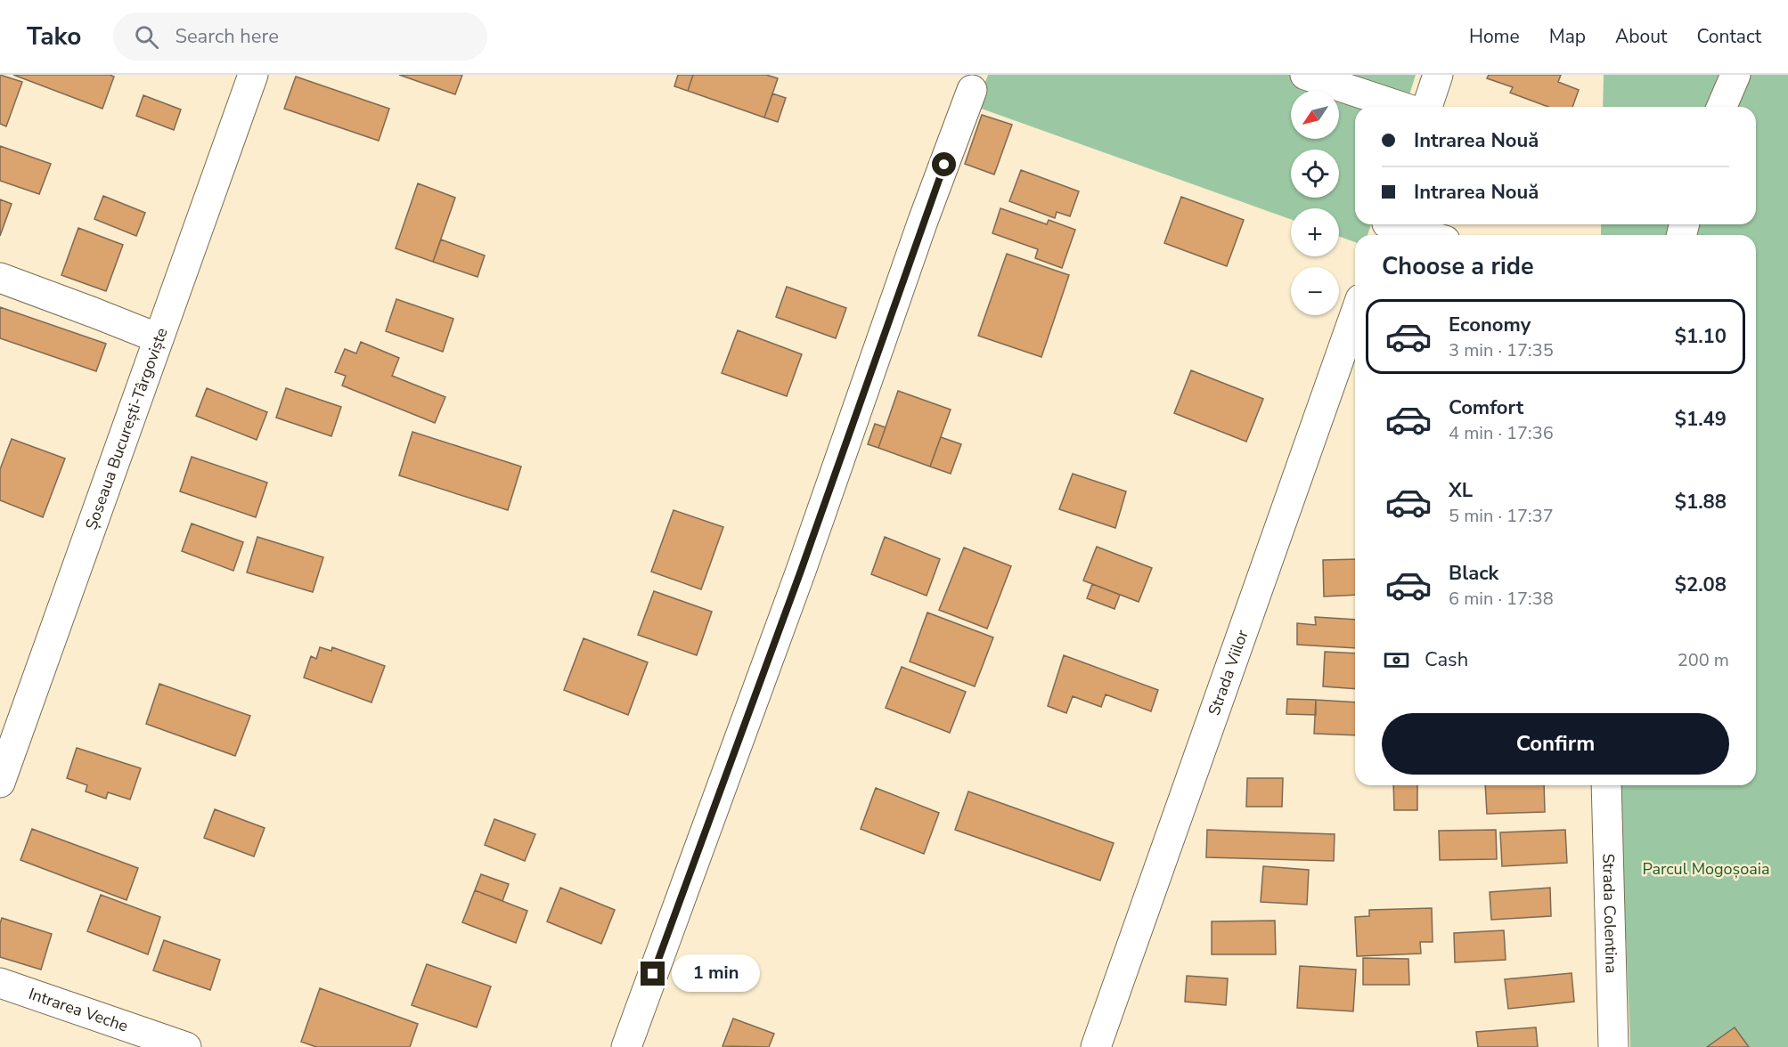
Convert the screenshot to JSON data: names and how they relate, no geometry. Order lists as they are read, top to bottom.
{
  "streets": {
    "street": [
      "Șoseaua București-Târgoviște",
      "Strada Viilor",
      "Strada Colentina",
      "Intrarea Veche"
    ]
  },
  "parks": ["Parcul Mogoșoaia"],
  "north": "bottom left",
  "page": {
    "header": "Tako",
    "search": "Search here",
    "nav": [
      "Home",
      "Map",
      "About",
      "Contact"
    ],
    "map_buttons": ["+", "−"],
    "banner": ["Intrarea Nouă", "Intrarea Nouă"],
    "heading": "Choose a ride",
    "list": [
      {
        "name": "Economy",
        "note": "3 min · 17:35",
        "value": "$1.10"
      },
      {
        "name": "Comfort",
        "note": "4 min · 17:36",
        "value": "$1.49"
      },
      {
        "name": "XL",
        "note": "5 min · 17:37",
        "value": "$1.88"
      },
      {
        "name": "Black",
        "note": "6 min · 17:38",
        "value": "$2.08"
      }
    ],
    "pay": ["Cash", "200 m"],
    "buttons": "Confirm",
    "bubble": "1 min"
  }
}
